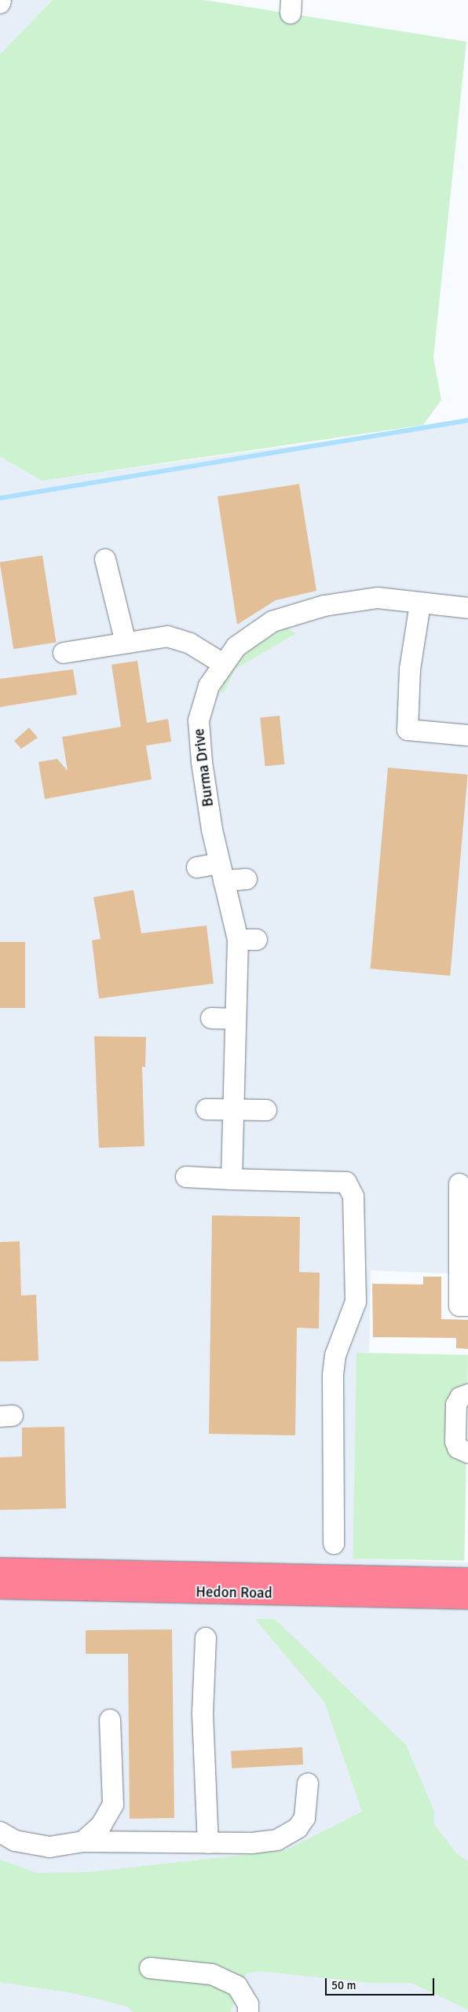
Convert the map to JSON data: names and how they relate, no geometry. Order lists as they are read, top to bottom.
{
  "streets": {
    "highway": ["Hedon Road"],
    "street": ["Burma Drive"]
  },
  "scale_bar": "50 m"
}
